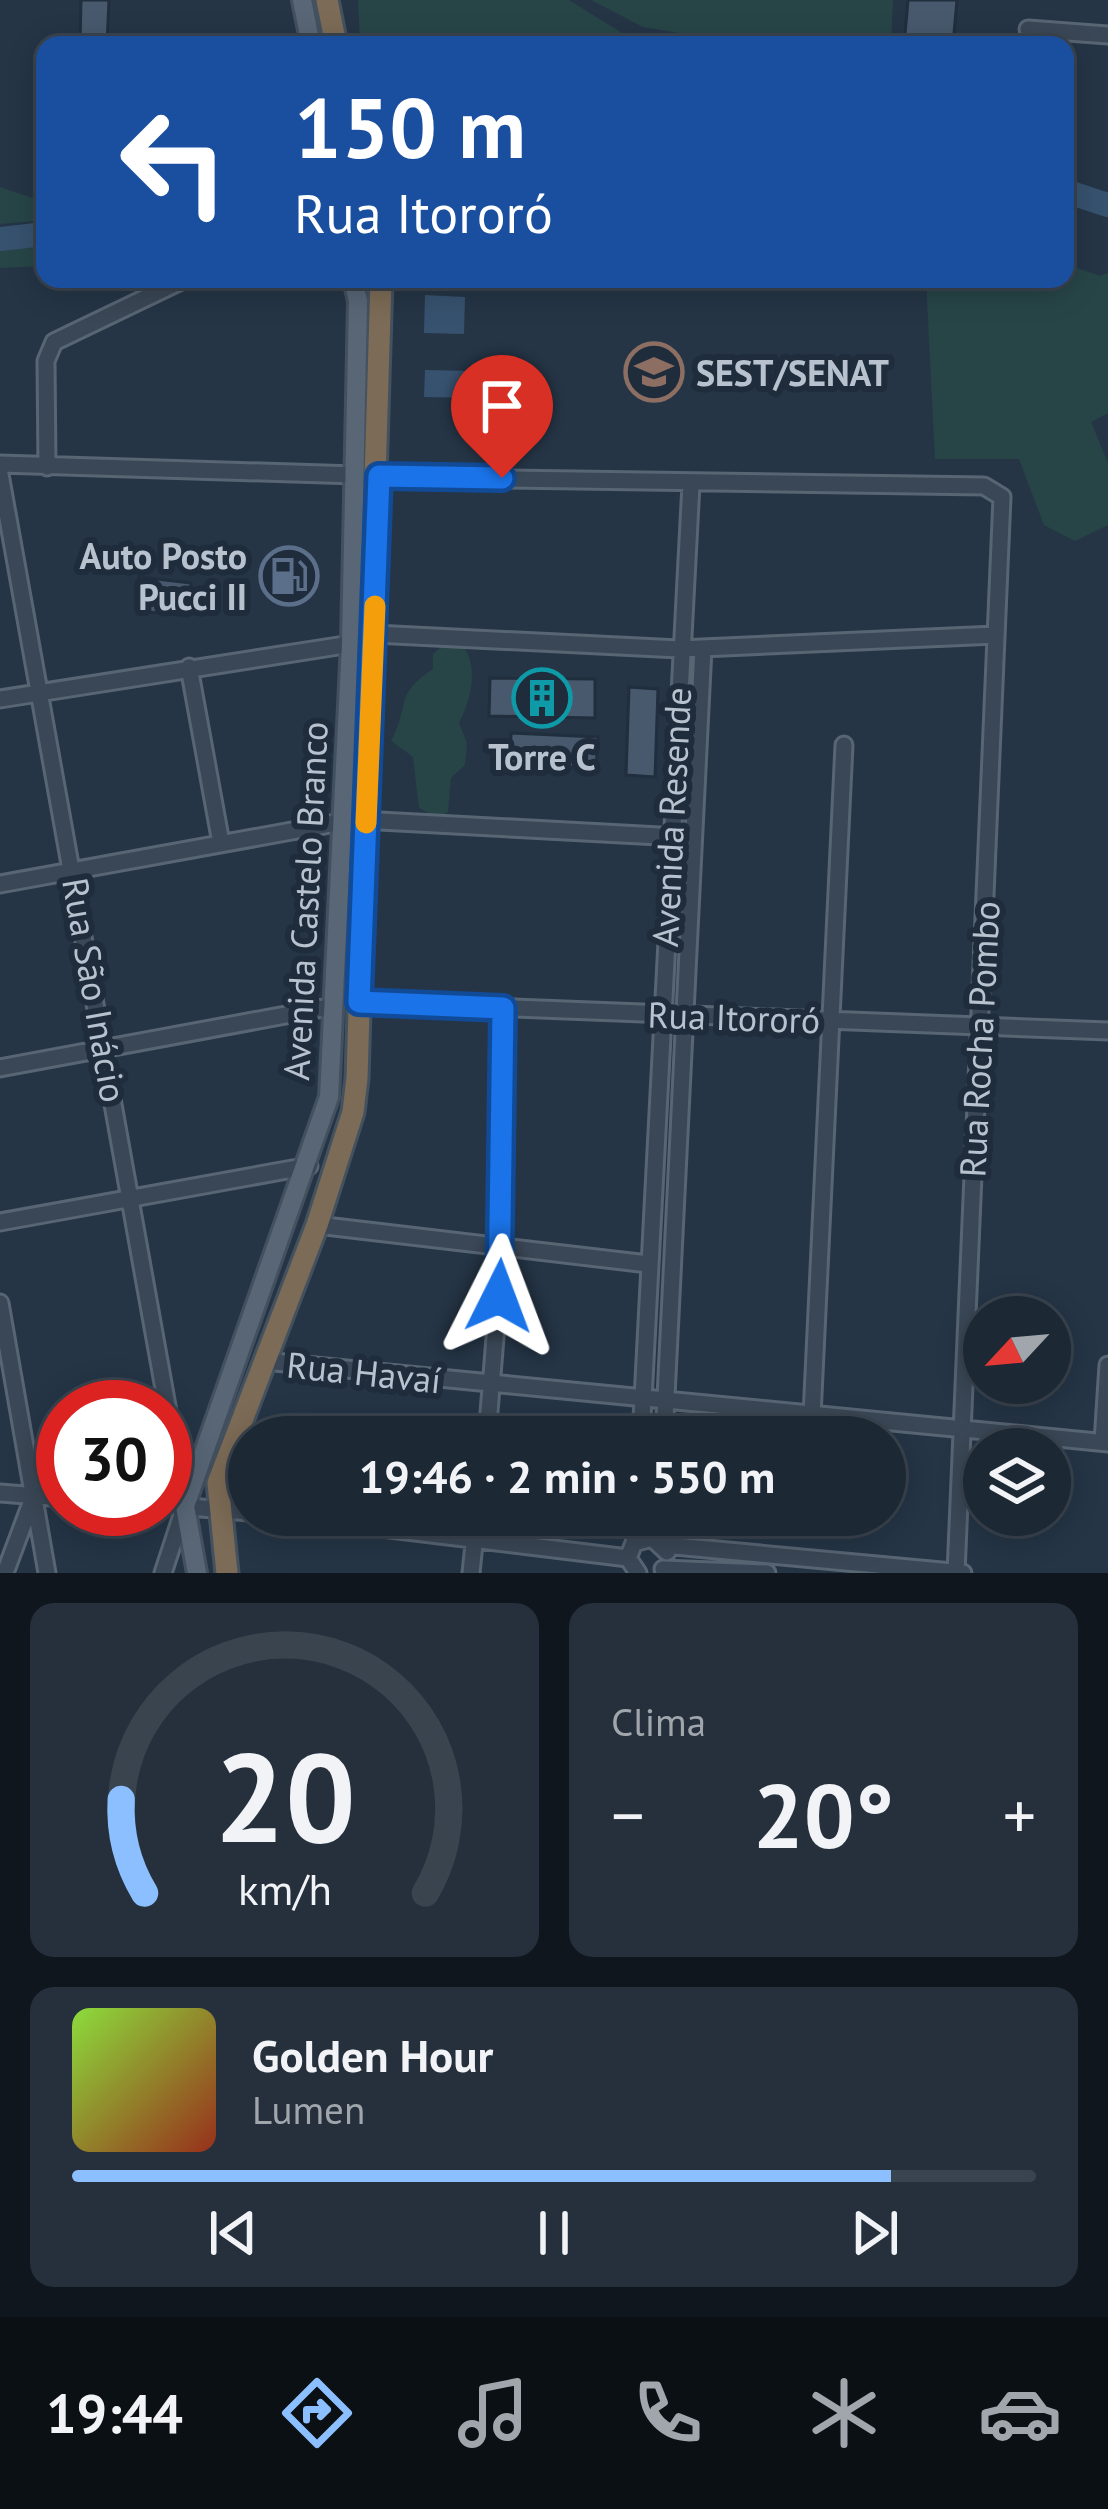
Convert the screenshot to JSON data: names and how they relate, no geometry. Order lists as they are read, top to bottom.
{
  "streets": {
    "highway": ["Avenida Castelo Branco"],
    "street": [
      "Avenida Resende",
      "Rua São Inácio",
      "Rua Itororó",
      "Rua Rocha Pombo",
      "Rua Havaí"
    ]
  },
  "crossings": [
    ["Avenida Resende", "Rua Itororó"],
    ["Avenida Resende", "Rua Rocha Pombo"],
    ["Avenida Resende", "Rua Havaí"],
    ["Avenida Castelo Branco", "Rua Itororó"],
    ["Avenida Castelo Branco", "Rua Havaí"],
    ["Rua Itororó", "Rua Rocha Pombo"],
    ["Rua Rocha Pombo", "Rua Havaí"]
  ],
  "places": {
    "school or university": ["SEST/SENAT"],
    "fuel station": ["Auto Posto Pucci II"],
    "building": ["Torre C"]
  },
  "north": "bottom left",
  "page": {
    "turn": ["150 m", "Rua Itororó"],
    "limit": "30",
    "trip": "19:46 · 2 min · 550 m",
    "tile": "Clima",
    "heat": ["−", "20°", "+"],
    "song": ["Golden Hour", "Lumen"],
    "tabs": "19:44",
    "gauge": ["20", "km/h"]
  }
}
